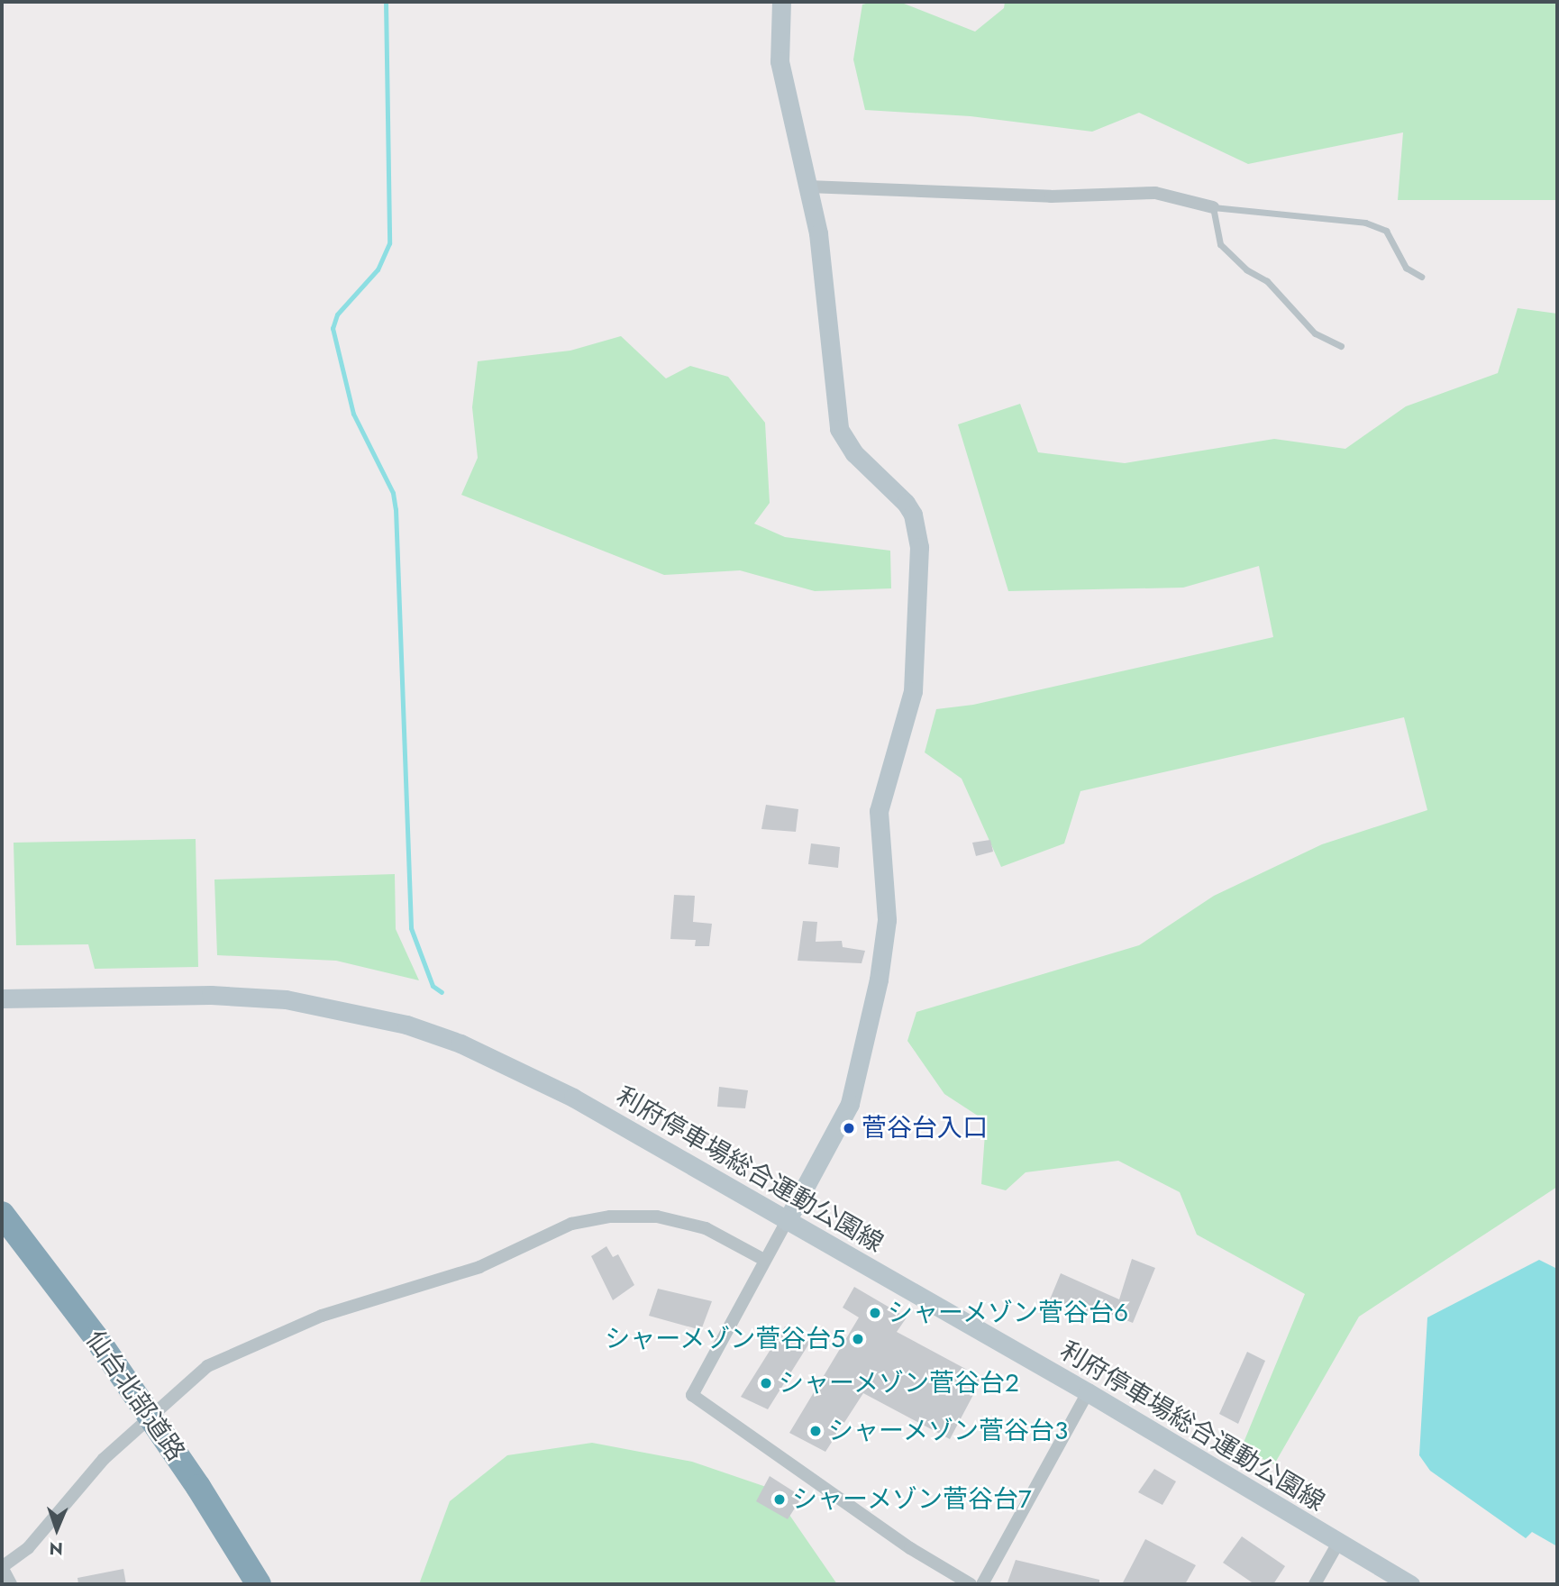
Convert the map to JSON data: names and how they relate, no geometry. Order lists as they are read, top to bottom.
{
  "streets": {
    "highway": ["仙台北部道路"],
    "main road": ["利府停車場総合運動公園線"]
  },
  "places": [
    "菅谷台入口",
    "シャーメゾン菅谷台6",
    "シャーメゾン菅谷台5",
    "シャーメゾン菅谷台2",
    "シャーメゾン菅谷台3",
    "シャーメゾン菅谷台7"
  ],
  "north": "bottom"
}
